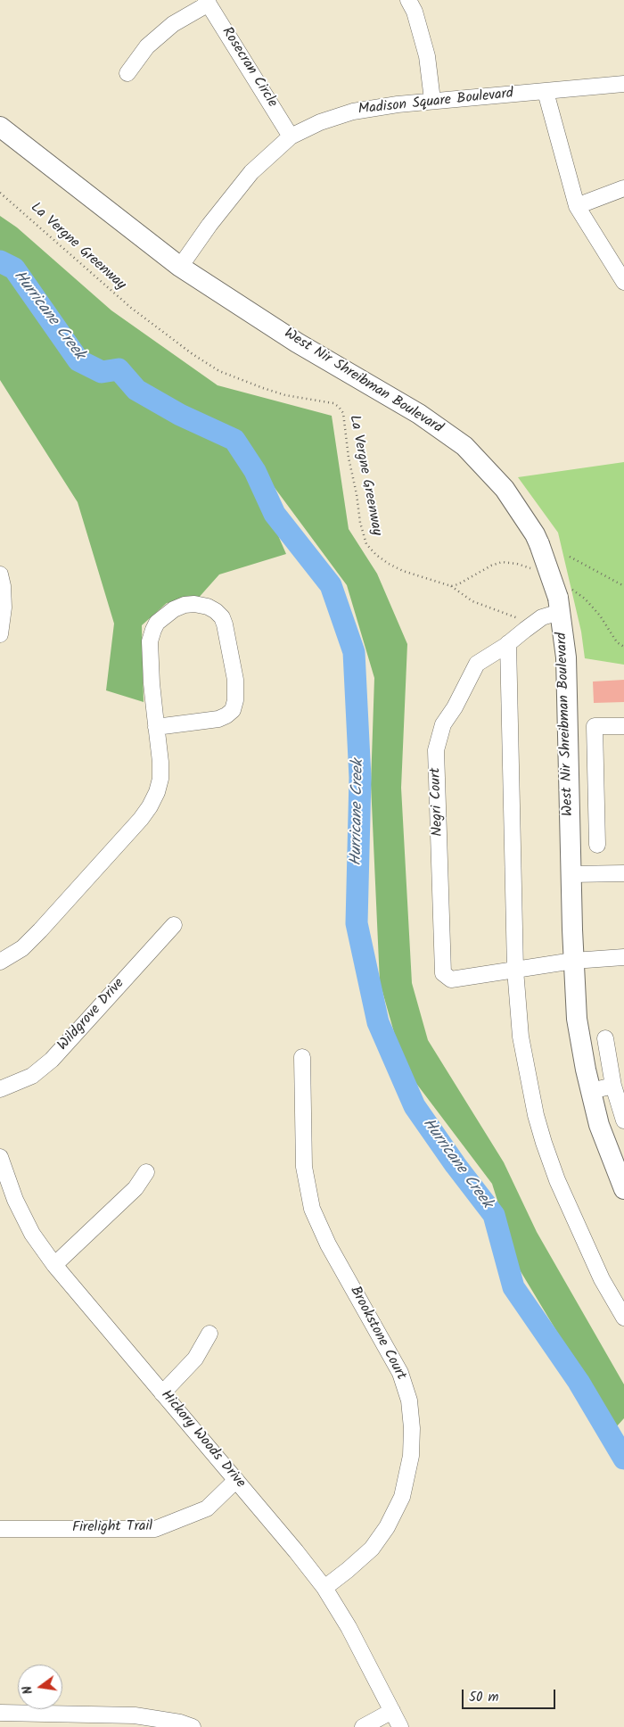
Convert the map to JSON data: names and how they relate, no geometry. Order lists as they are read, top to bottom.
{
  "streets": {
    "main road": ["West Nir Shreibman Boulevard"],
    "street": [
      "Rosecran Circle",
      "Madison Square Boulevard",
      "Negri Court",
      "Wildgrove Drive",
      "Brookstone Court",
      "Hickory Woods Drive",
      "Firelight Trail"
    ],
    "path": ["La Vergne Greenway"]
  },
  "crossings": [
    ["Rosecran Circle", "Madison Square Boulevard"],
    ["Madison Square Boulevard", "West Nir Shreibman Boulevard"],
    ["West Nir Shreibman Boulevard", "Negri Court"],
    ["Brookstone Court", "Hickory Woods Drive"],
    ["Hickory Woods Drive", "Firelight Trail"]
  ],
  "water": ["Hurricane Creek"],
  "scale_bar": "50 m",
  "north": "left"
}
